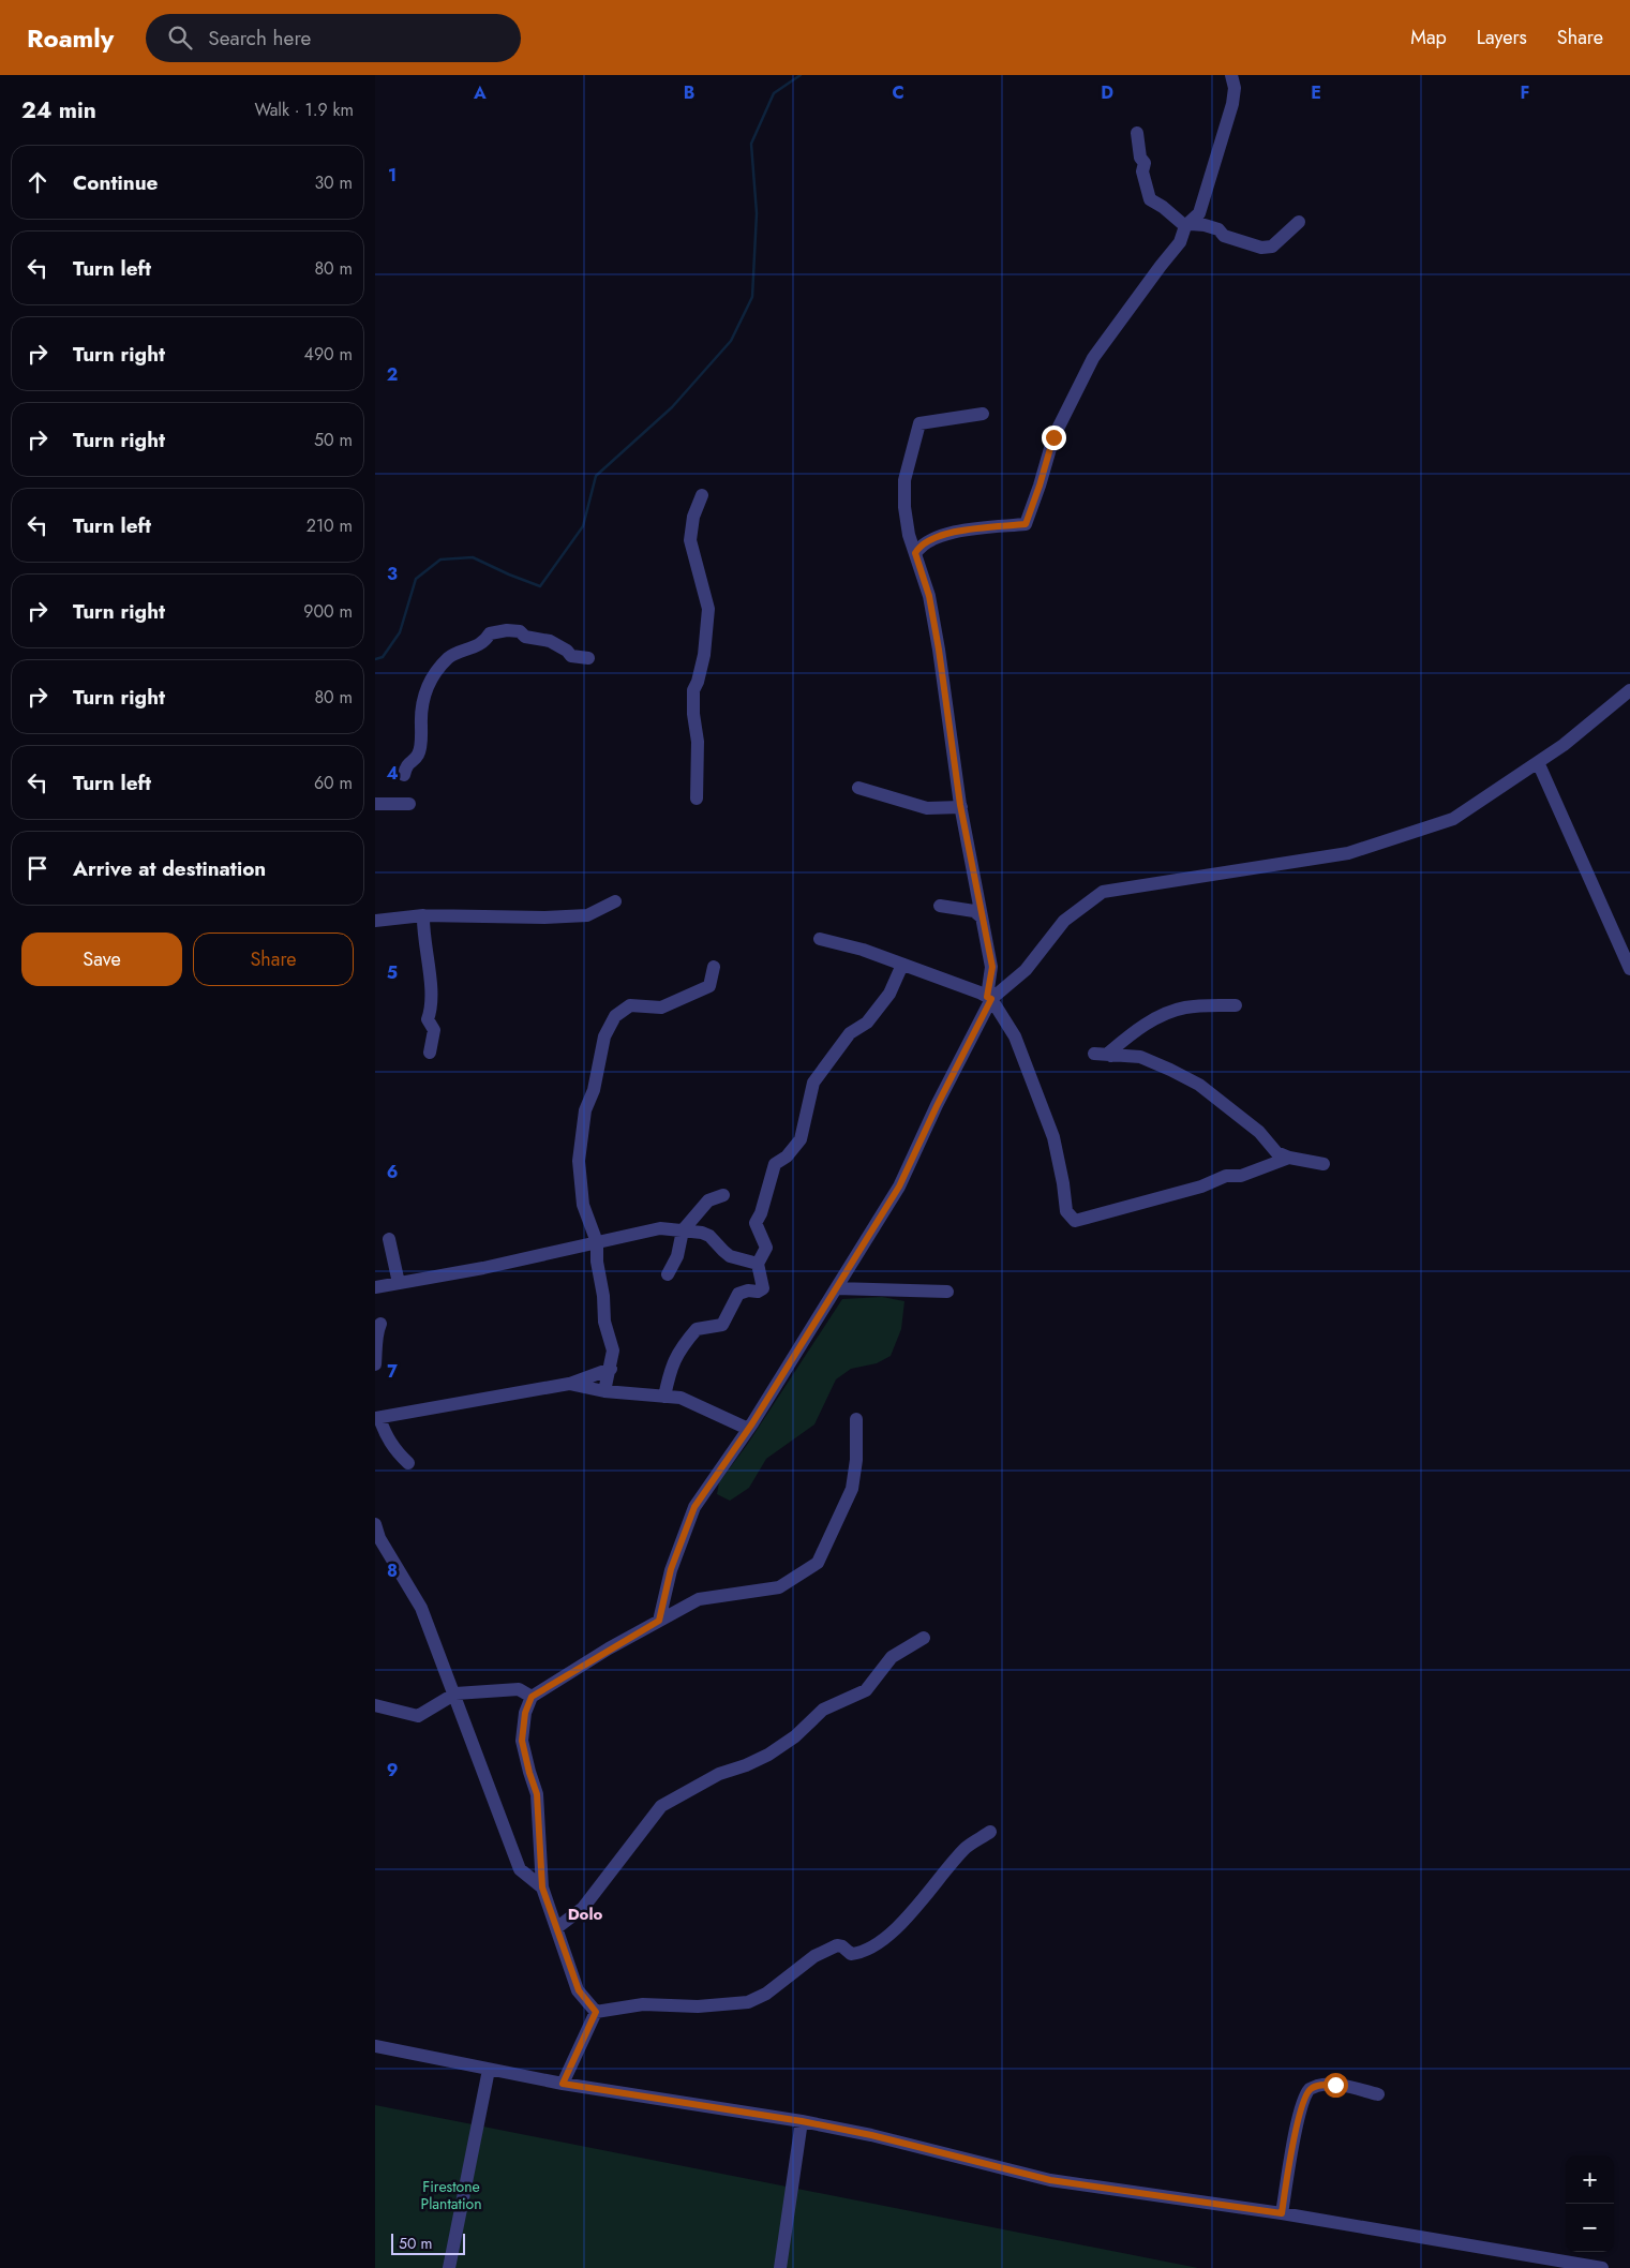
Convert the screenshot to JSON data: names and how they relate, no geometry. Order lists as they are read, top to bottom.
{
  "districts": ["Dolo"],
  "parks": ["Firestone Plantation"],
  "scale_bar": "50 m",
  "page": {
    "header": "Roamly",
    "search": "Search here",
    "nav": ["Map", "Layers", "Share"],
    "heading": ["24 min", "Walk · 1.9 km"],
    "list": [
      ["Continue", "30 m"],
      ["Turn left", "80 m"],
      ["Turn right", "490 m"],
      ["Turn right", "50 m"],
      ["Turn left", "210 m"],
      ["Turn right", "900 m"],
      ["Turn right", "80 m"],
      ["Turn left", "60 m"],
      "Arrive at destination"
    ],
    "buttons": ["Save", "Share"],
    "map_buttons": ["+", "−"],
    "scale": "50 m"
  },
  "grid": {
    "columns": [
      "A",
      "B",
      "C",
      "D",
      "E",
      "F"
    ],
    "rows": [
      "1",
      "2",
      "3",
      "4",
      "5",
      "6",
      "7",
      "8",
      "9"
    ]
  }
}
